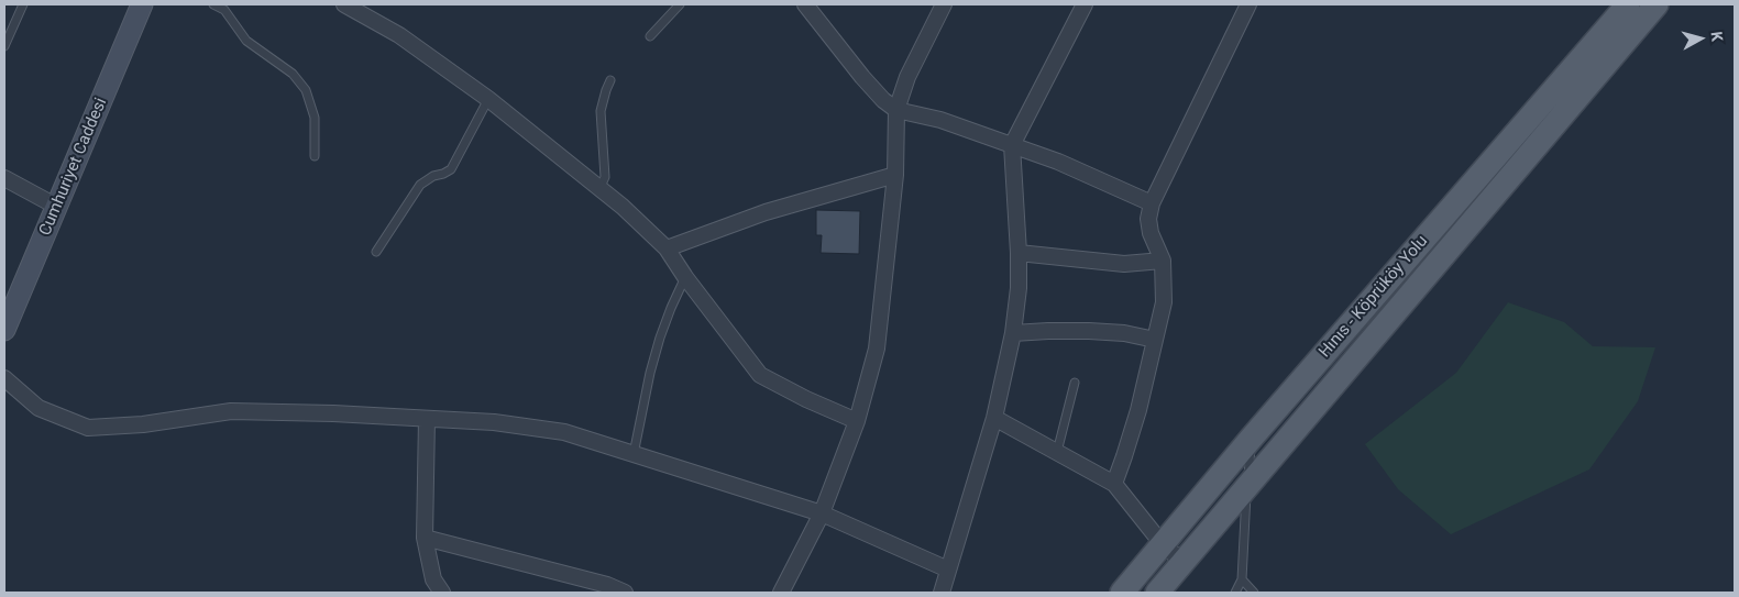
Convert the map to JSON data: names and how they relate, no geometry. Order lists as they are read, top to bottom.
{
  "streets": {
    "main road": ["Cumhuriyet Caddesi", "Hınıs - Köprüköy Yolu"]
  },
  "north": "right"
}
